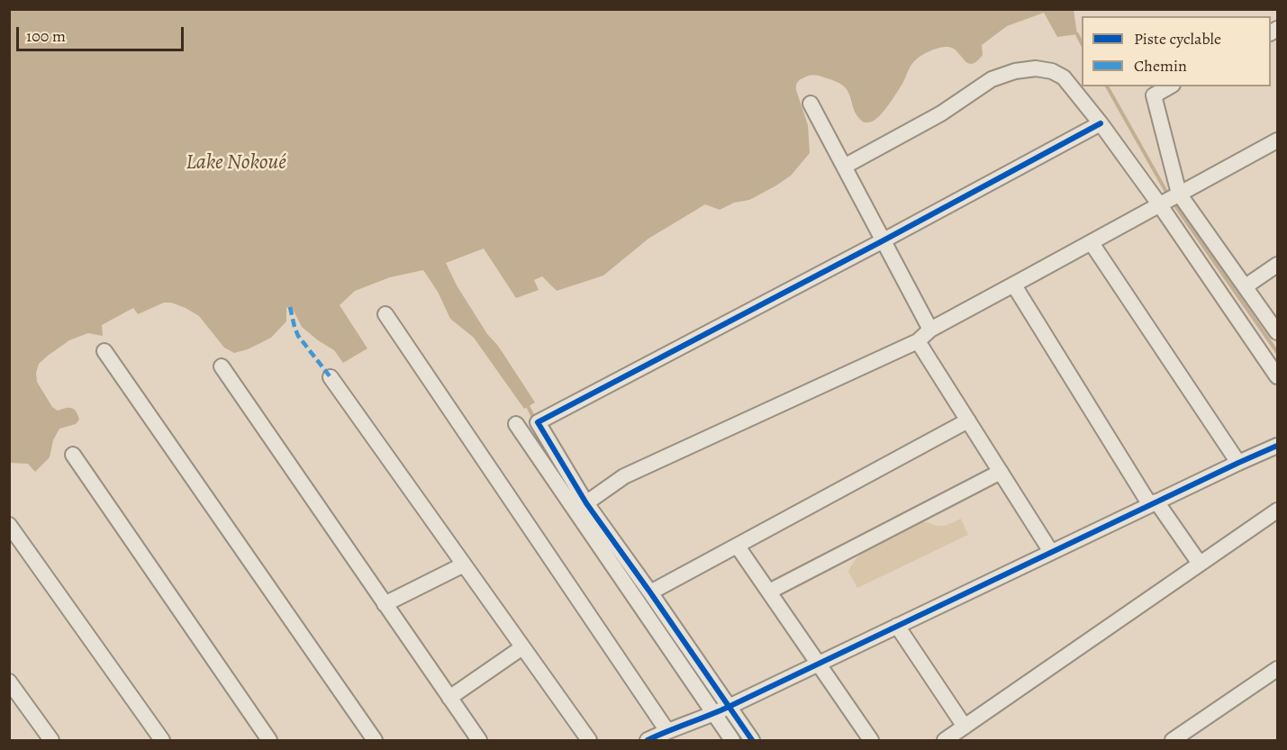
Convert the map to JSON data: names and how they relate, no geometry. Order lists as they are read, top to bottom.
{
  "water": ["Lake Nokoué"],
  "legend": ["Piste cyclable", "Chemin"],
  "scale_bar": "100 m"
}
